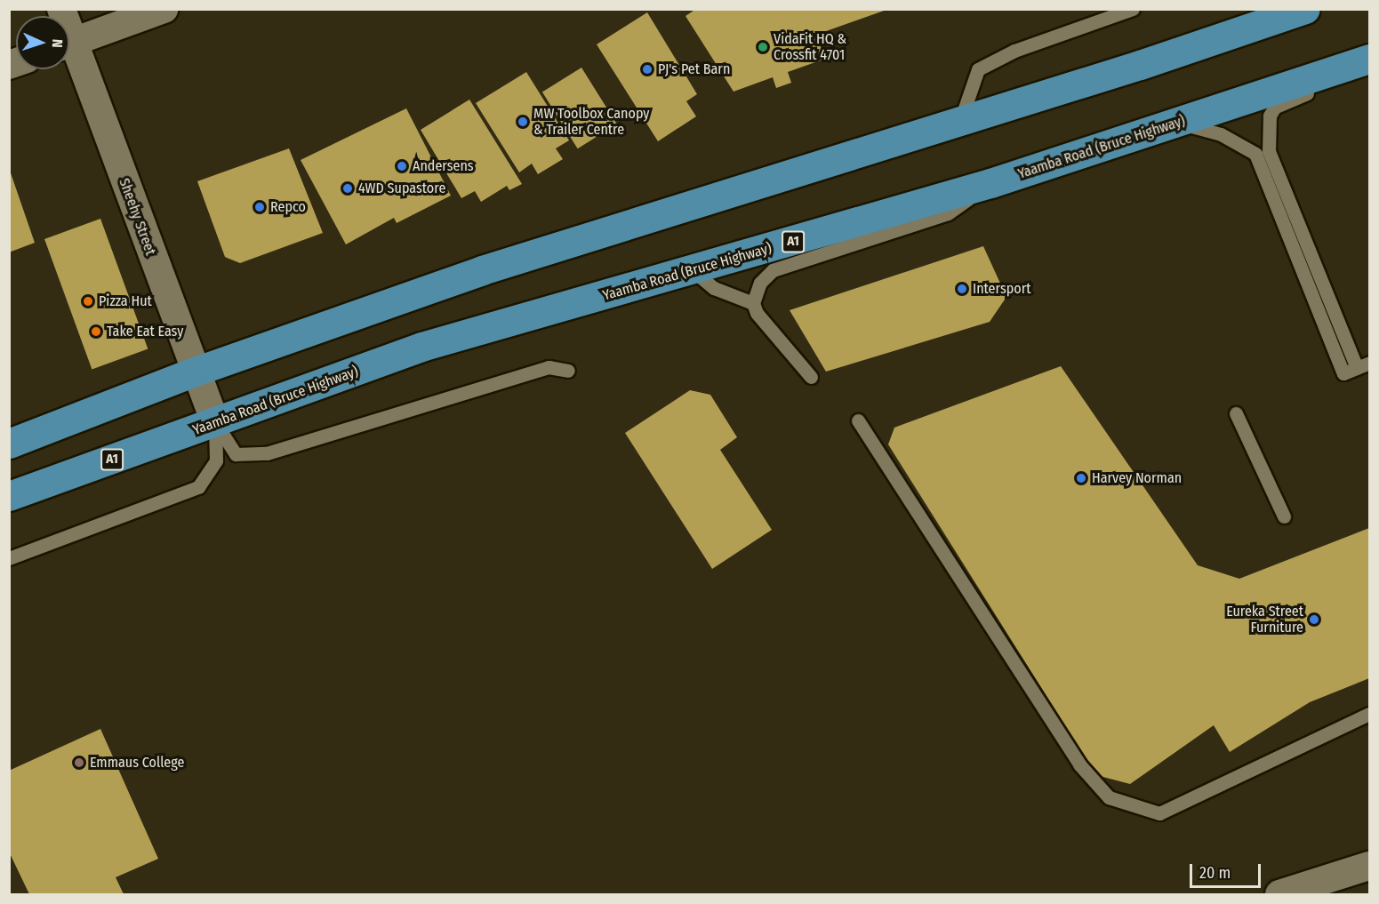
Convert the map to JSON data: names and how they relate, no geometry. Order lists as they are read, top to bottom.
{
  "streets": {
    "highway": ["Yaamba Road (Bruce Highway)", "A1"],
    "street": ["Sheehy Street"]
  },
  "crossings": [
    ["Yaamba Road (Bruce Highway)", "Sheehy Street"]
  ],
  "places": [
    "VidaFit HQ & Crossfit 4701",
    "PJ's Pet Barn",
    "MW Toolbox Canopy & Trailer Centre",
    "Andersens",
    "4WD Supastore",
    "Repco",
    "Intersport",
    "Pizza Hut",
    "Take Eat Easy",
    "Harvey Norman",
    "Eureka Street Furniture",
    "Emmaus College"
  ],
  "scale_bar": "20 m",
  "north": "right"
}
